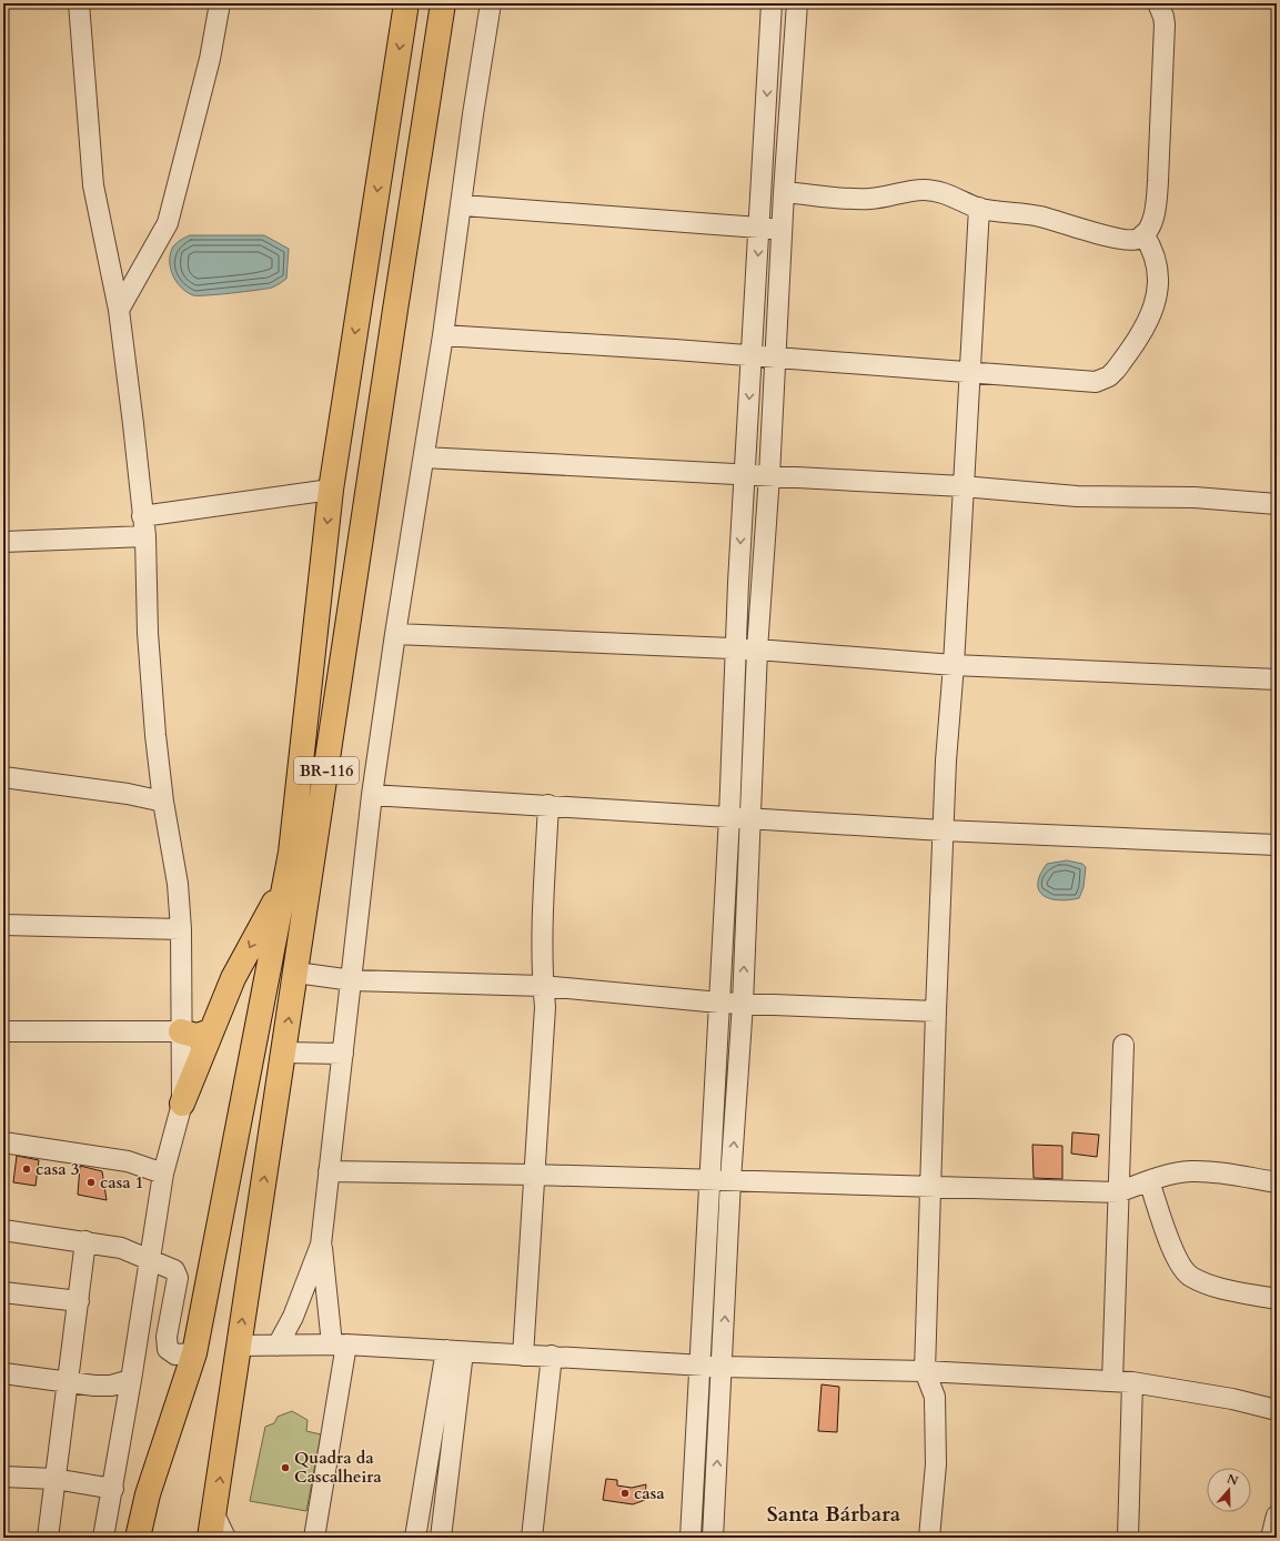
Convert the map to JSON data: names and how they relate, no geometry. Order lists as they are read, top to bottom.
{
  "streets": {
    "highway": ["BR-116"]
  },
  "districts": ["Santa Bárbara"],
  "places": [
    "casa 3",
    "casa 1",
    "Quadra da Cascalheira",
    "casa"
  ],
  "north": "top"
}
